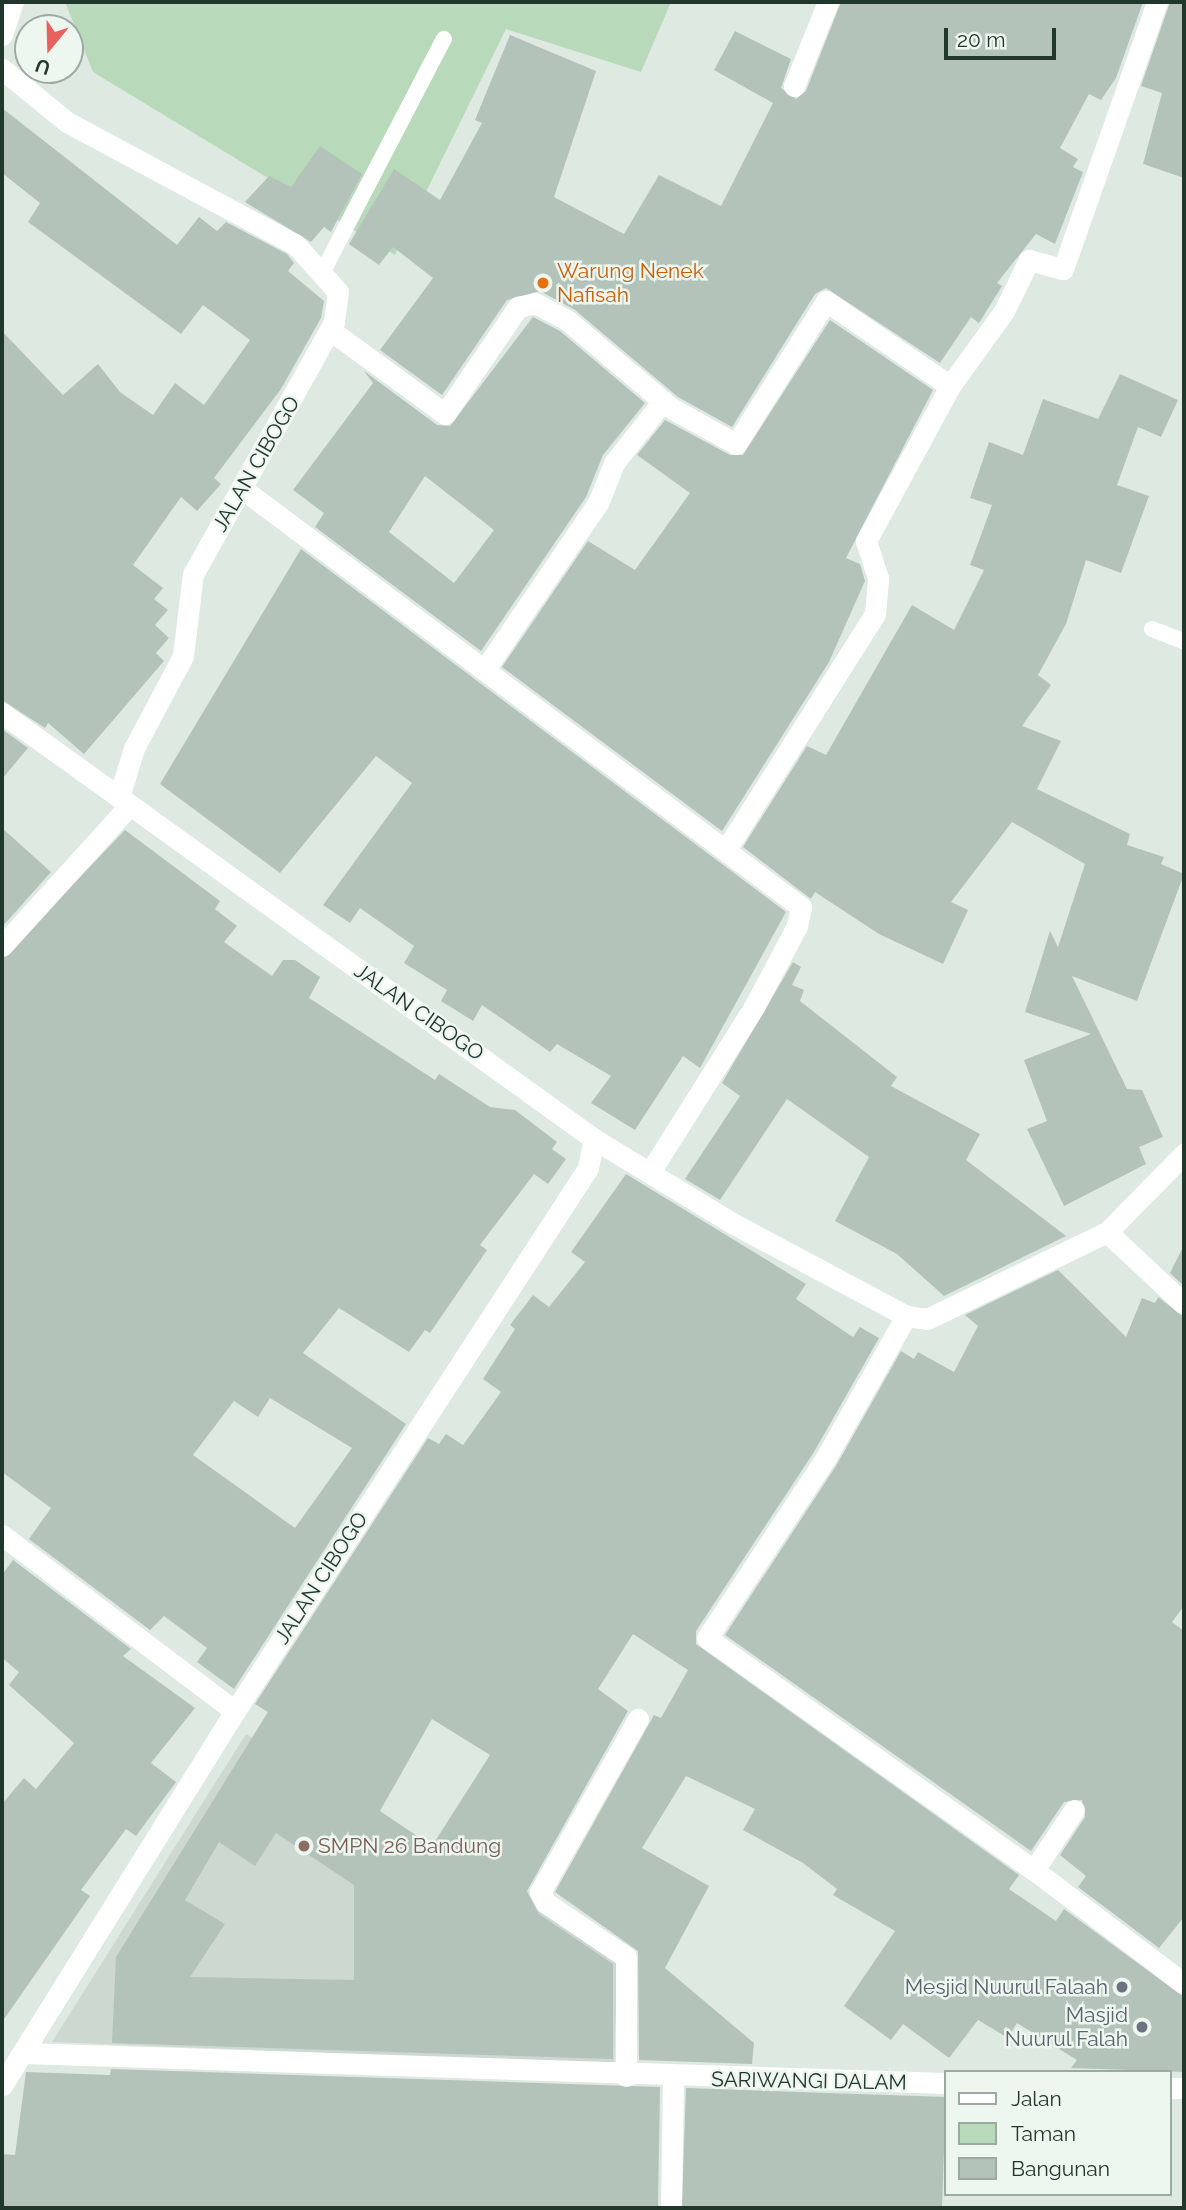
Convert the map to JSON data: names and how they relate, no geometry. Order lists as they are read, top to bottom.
{
  "streets": {
    "street": ["JALAN CIBOGO", "SARIWANGI DALAM"]
  },
  "crossings": [
    ["JALAN CIBOGO", "SARIWANGI DALAM"]
  ],
  "places": [
    "Warung Nenek Nafisah",
    "SMPN 26 Bandung",
    "Mesjid Nuurul Falaah",
    "Masjid Nuurul Falah"
  ],
  "legend": ["Jalan", "Taman", "Bangunan"],
  "scale_bar": "20 m",
  "north": "bottom"
}
